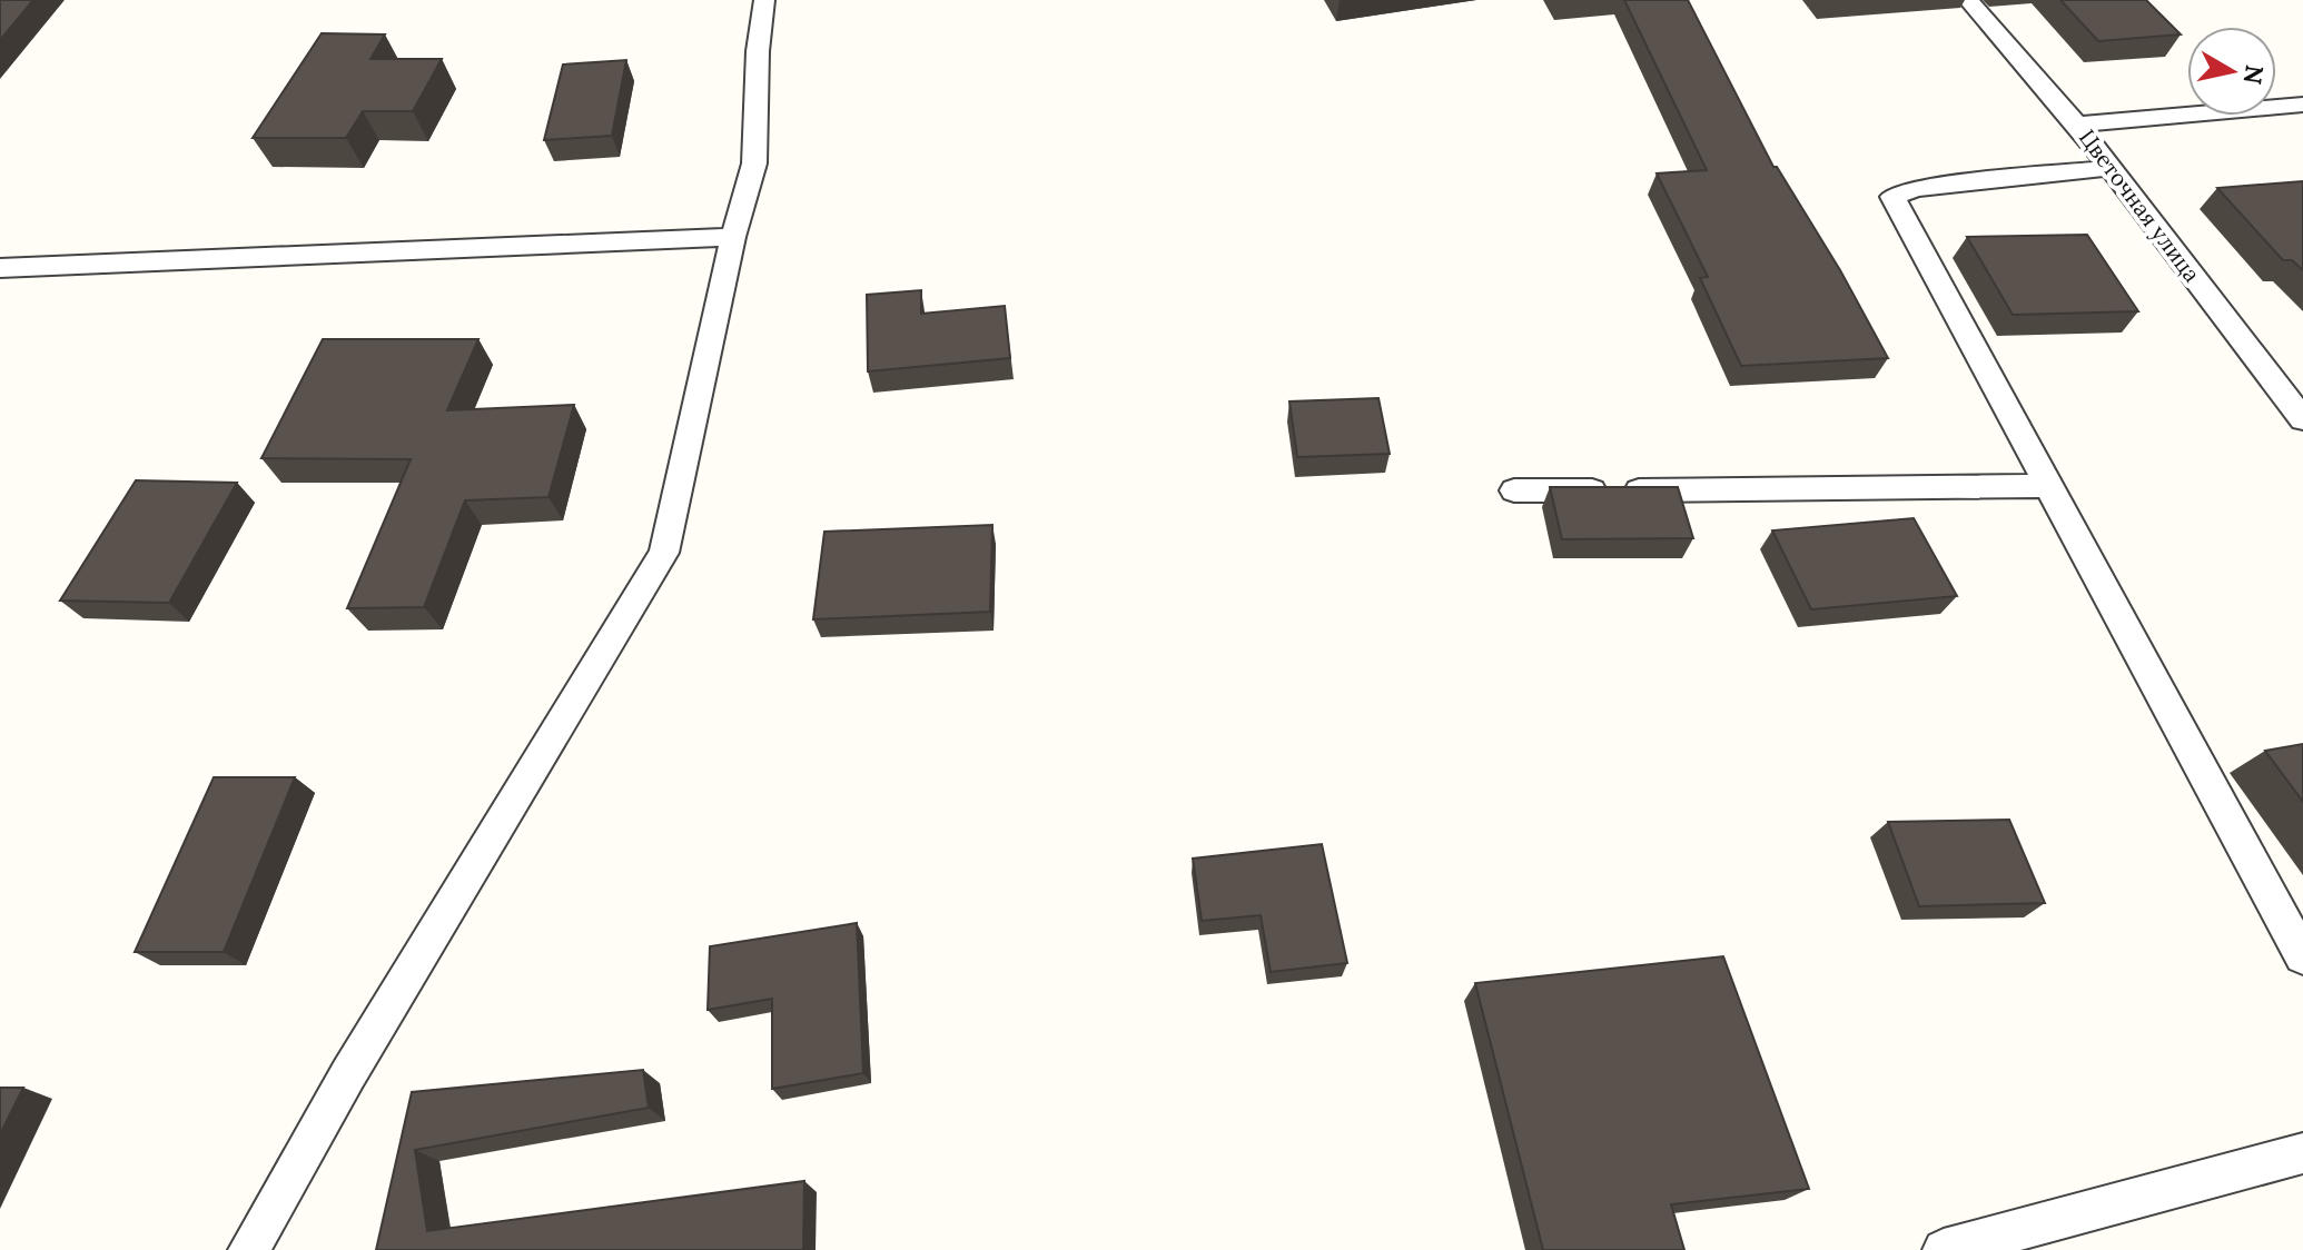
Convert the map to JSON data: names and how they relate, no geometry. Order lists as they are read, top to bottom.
{
  "streets": {
    "lane": ["Цветочная улица"]
  },
  "north": "right"
}
